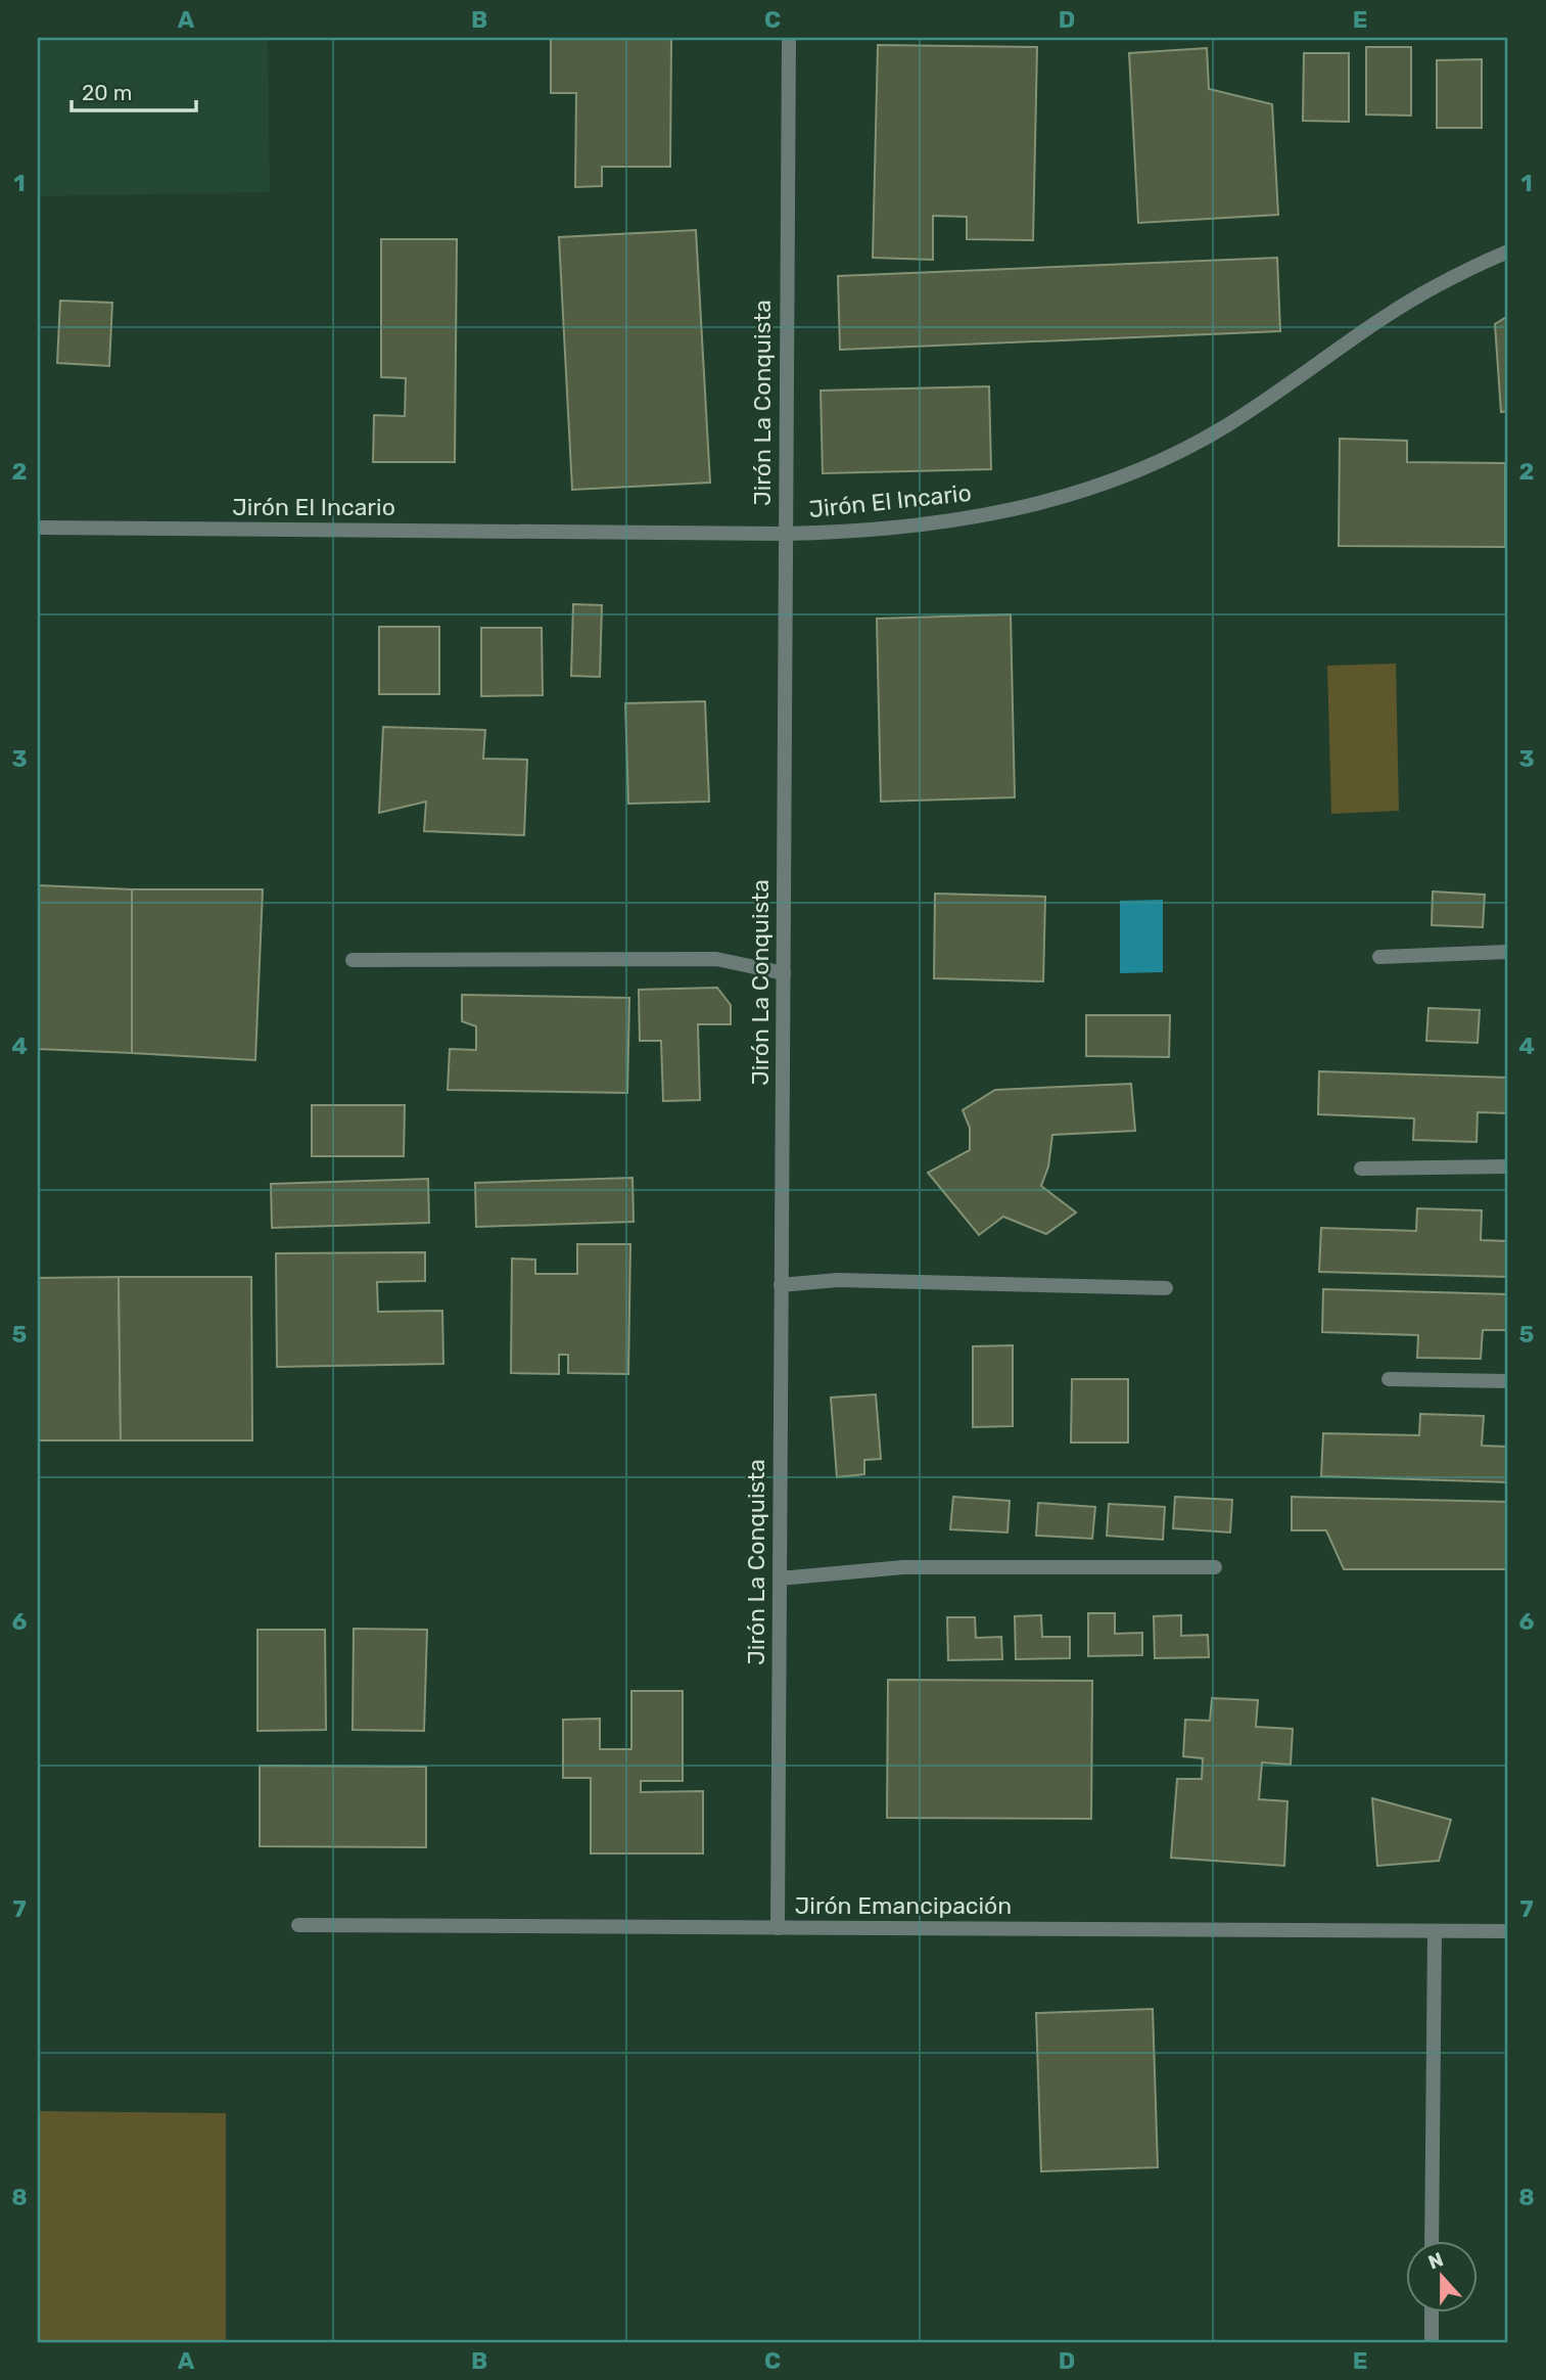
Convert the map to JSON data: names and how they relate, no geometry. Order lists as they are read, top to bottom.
{
  "streets": {
    "street": ["Jirón La Conquista", "Jirón El Incario", "Jirón Emancipación"]
  },
  "crossings": [
    ["Jirón La Conquista", "Jirón El Incario"],
    ["Jirón La Conquista", "Jirón Emancipación"]
  ],
  "scale_bar": "20 m",
  "north": "top",
  "grid": {
    "columns": [
      "A",
      "B",
      "C",
      "D",
      "E"
    ],
    "rows": [
      "1",
      "2",
      "3",
      "4",
      "5",
      "6",
      "7",
      "8"
    ]
  }
}
